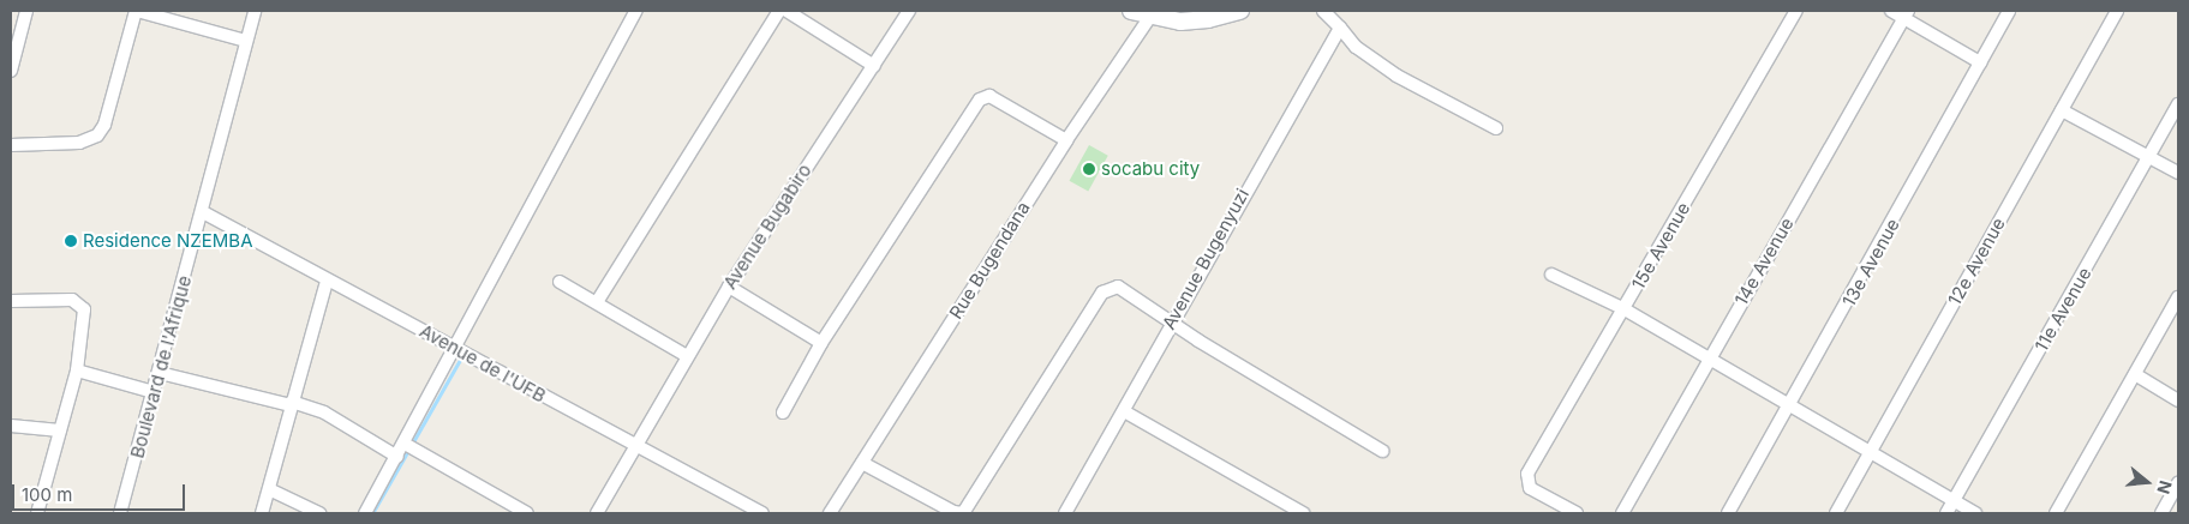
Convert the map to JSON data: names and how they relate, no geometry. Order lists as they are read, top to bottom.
{
  "streets": {
    "street": [
      "Avenue Bugabiro",
      "15e Avenue",
      "Avenue Bugenyuzi",
      "Rue Bugendana",
      "14e Avenue",
      "12e Avenue",
      "13e Avenue",
      "11e Avenue",
      "Avenue de l'UFB",
      "Boulevard de l'Afrique"
    ]
  },
  "crossings": [
    ["Avenue Bugabiro", "Avenue de l'UFB"],
    ["Avenue de l'UFB", "Boulevard de l'Afrique"]
  ],
  "places": ["socabu city", "Residence NZEMBA"],
  "scale_bar": "100 m",
  "north": "right"
}
